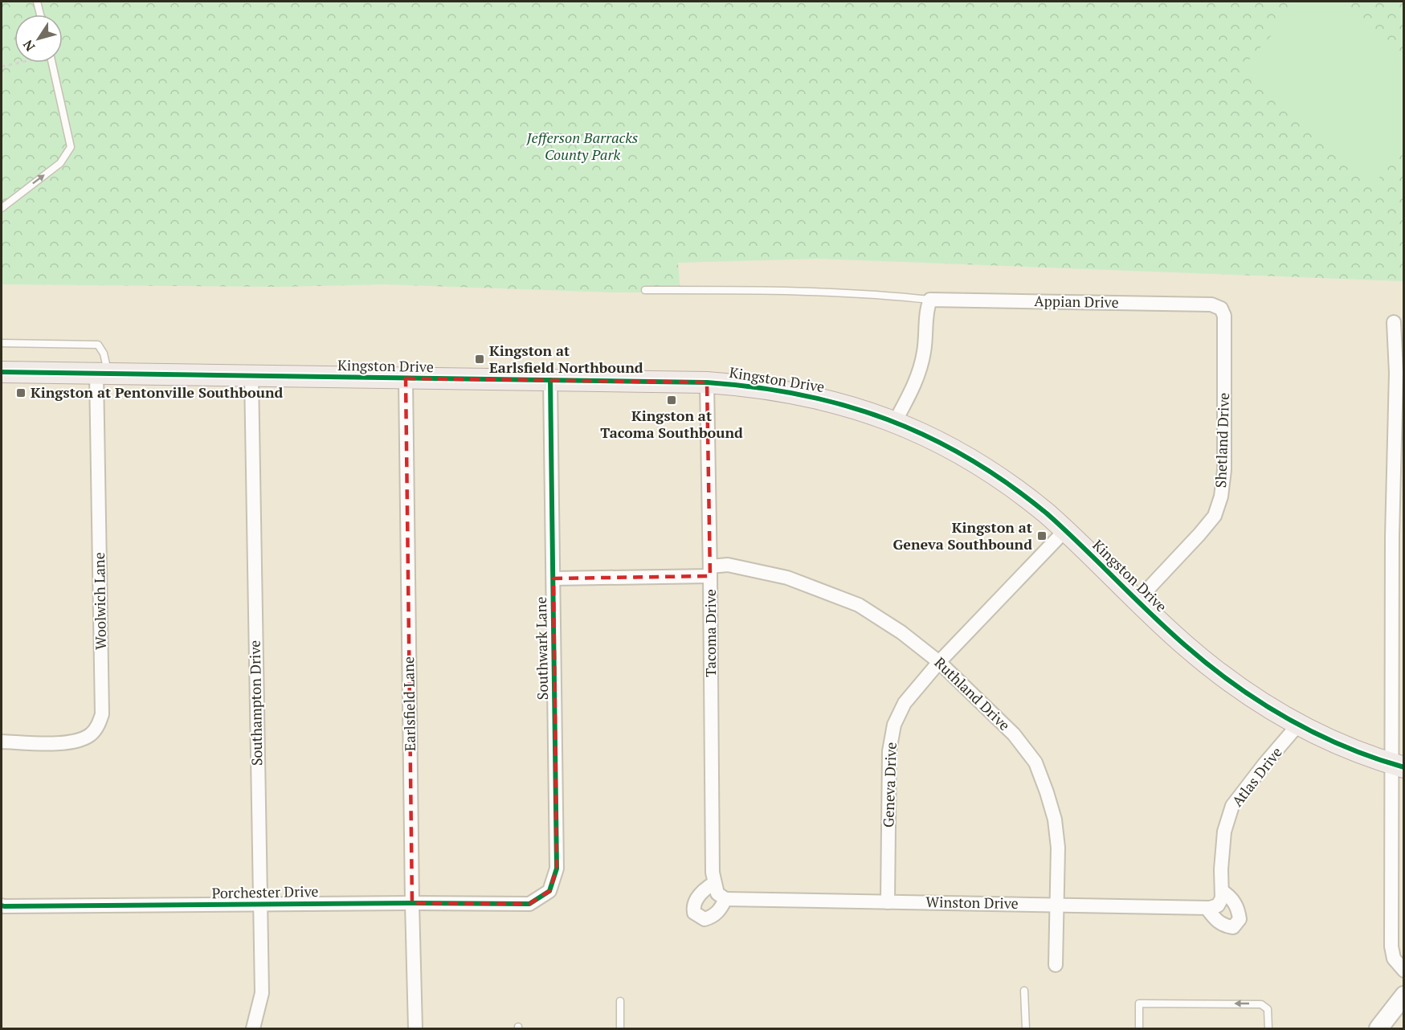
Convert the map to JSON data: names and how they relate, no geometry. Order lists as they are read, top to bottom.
{
  "streets": {
    "main road": ["Kingston Drive"],
    "street": [
      "Appian Drive",
      "Shetland Drive",
      "Woolwich Lane",
      "Tacoma Drive",
      "Southwark Lane",
      "Ruthland Drive",
      "Southampton Drive",
      "Earlsfield Lane",
      "Atlas Drive",
      "Geneva Drive",
      "Porchester Drive",
      "Winston Drive"
    ]
  },
  "crossings": [
    ["Appian Drive", "Shetland Drive"],
    ["Kingston Drive", "Shetland Drive"],
    ["Kingston Drive", "Woolwich Lane"],
    ["Kingston Drive", "Tacoma Drive"],
    ["Kingston Drive", "Southwark Lane"],
    ["Kingston Drive", "Southampton Drive"],
    ["Kingston Drive", "Earlsfield Lane"],
    ["Kingston Drive", "Atlas Drive"],
    ["Kingston Drive", "Geneva Drive"],
    ["Tacoma Drive", "Ruthland Drive"],
    ["Southwark Lane", "Ruthland Drive"],
    ["Southwark Lane", "Porchester Drive"],
    ["Ruthland Drive", "Geneva Drive"],
    ["Ruthland Drive", "Winston Drive"],
    ["Southampton Drive", "Porchester Drive"],
    ["Earlsfield Lane", "Porchester Drive"],
    ["Atlas Drive", "Winston Drive"],
    ["Geneva Drive", "Winston Drive"]
  ],
  "parks": ["Jefferson Barracks County Park"],
  "places": {
    "transit": [
      "Kingston at Earlsfield Northbound",
      "Kingston at Pentonville Southbound",
      "Kingston at Tacoma Southbound",
      "Kingston at Geneva Southbound"
    ]
  },
  "north": "bottom left"
}
